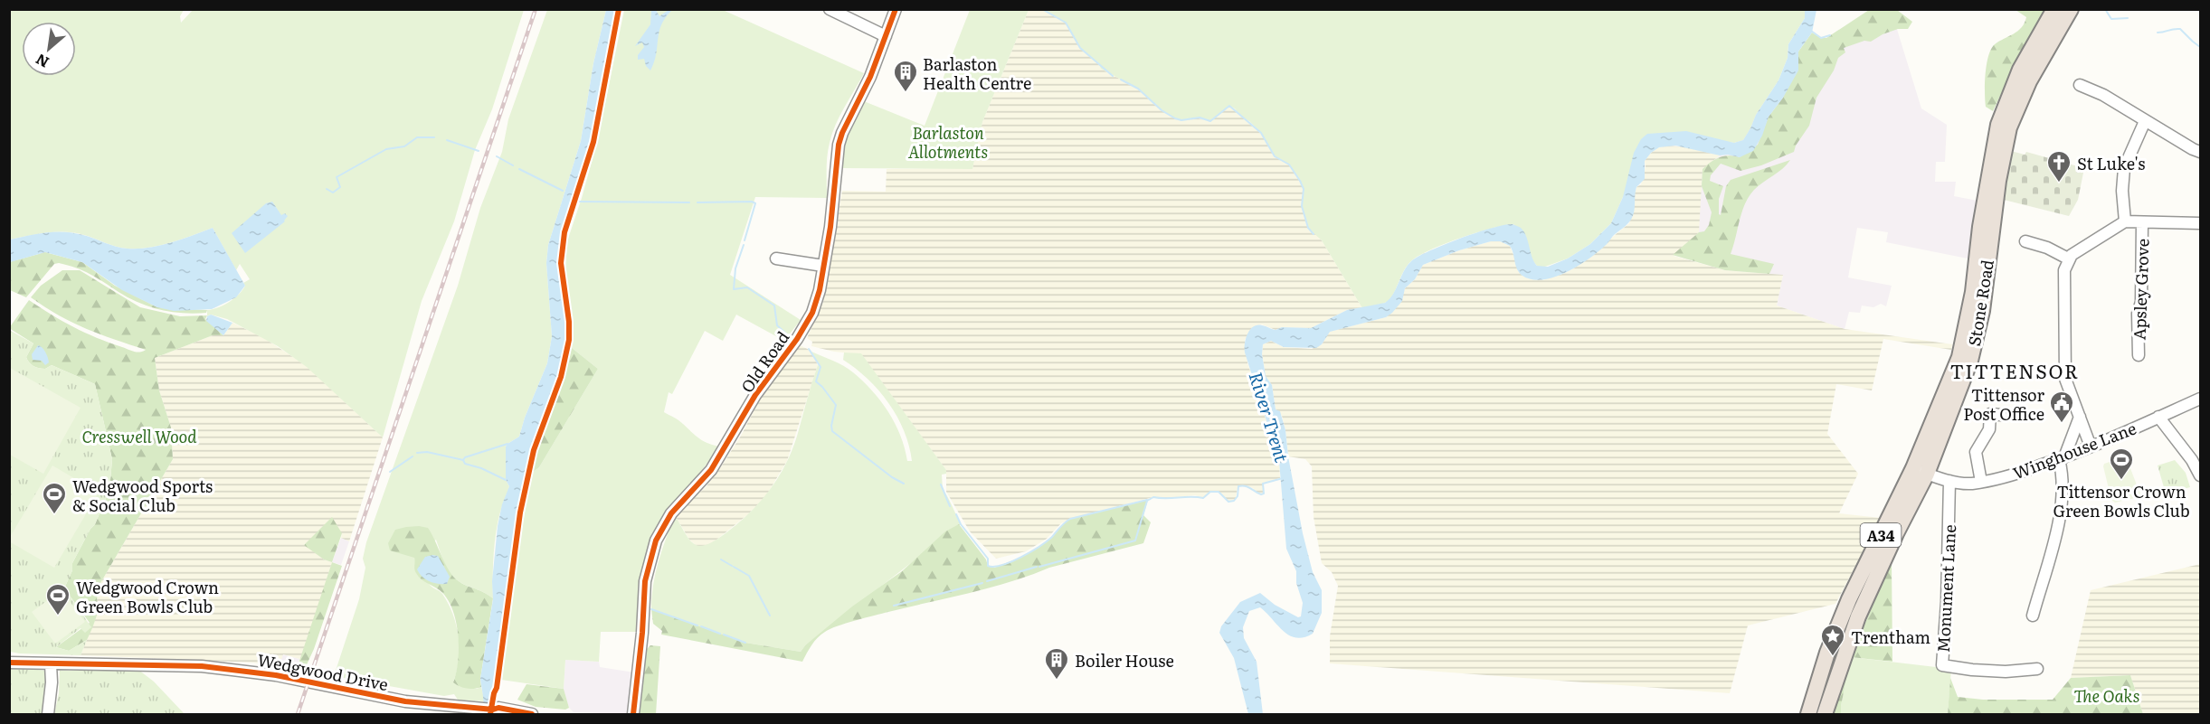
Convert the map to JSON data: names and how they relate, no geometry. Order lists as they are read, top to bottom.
{
  "streets": {
    "highway": ["Stone Road", "A34"],
    "street": [
      "Apsley Grove",
      "Old Road",
      "Winghouse Lane",
      "Monument Lane",
      "Wedgwood Drive"
    ]
  },
  "crossings": [
    ["Stone Road", "Winghouse Lane"],
    ["Winghouse Lane", "Monument Lane"]
  ],
  "districts": ["TITTENSOR"],
  "water": ["River Trent"],
  "parks": ["Barlaston Allotments", "Cresswell Wood", "The Oaks"],
  "places": {
    "building": ["Barlaston Health Centre", "Boiler House"],
    "church": ["St Luke's"],
    "public building": ["Tittensor Post Office"],
    "sports": ["Tittensor Crown Green Bowls Club", "Wedgwood Sports & Social Club", "Wedgwood Crown Green Bowls Club"],
    "place": ["Trentham"]
  },
  "north": "bottom left"
}
